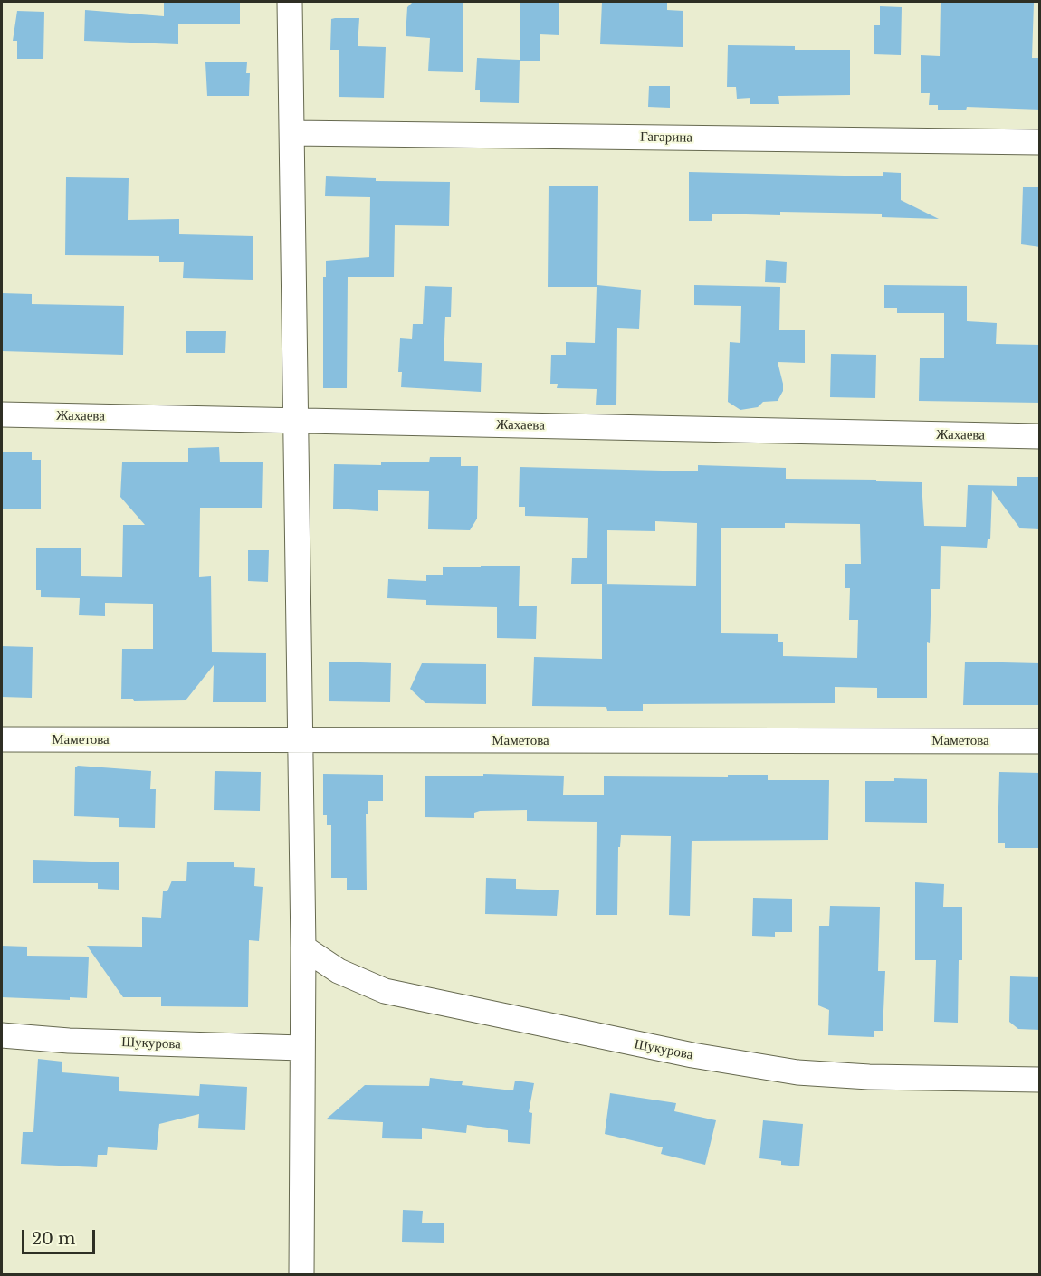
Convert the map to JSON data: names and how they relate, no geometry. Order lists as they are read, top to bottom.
{
  "streets": {
    "street": [
      "Гагарина",
      "Жахаева",
      "Маметова",
      "Шукурова"
    ]
  },
  "scale_bar": "20 m"
}
